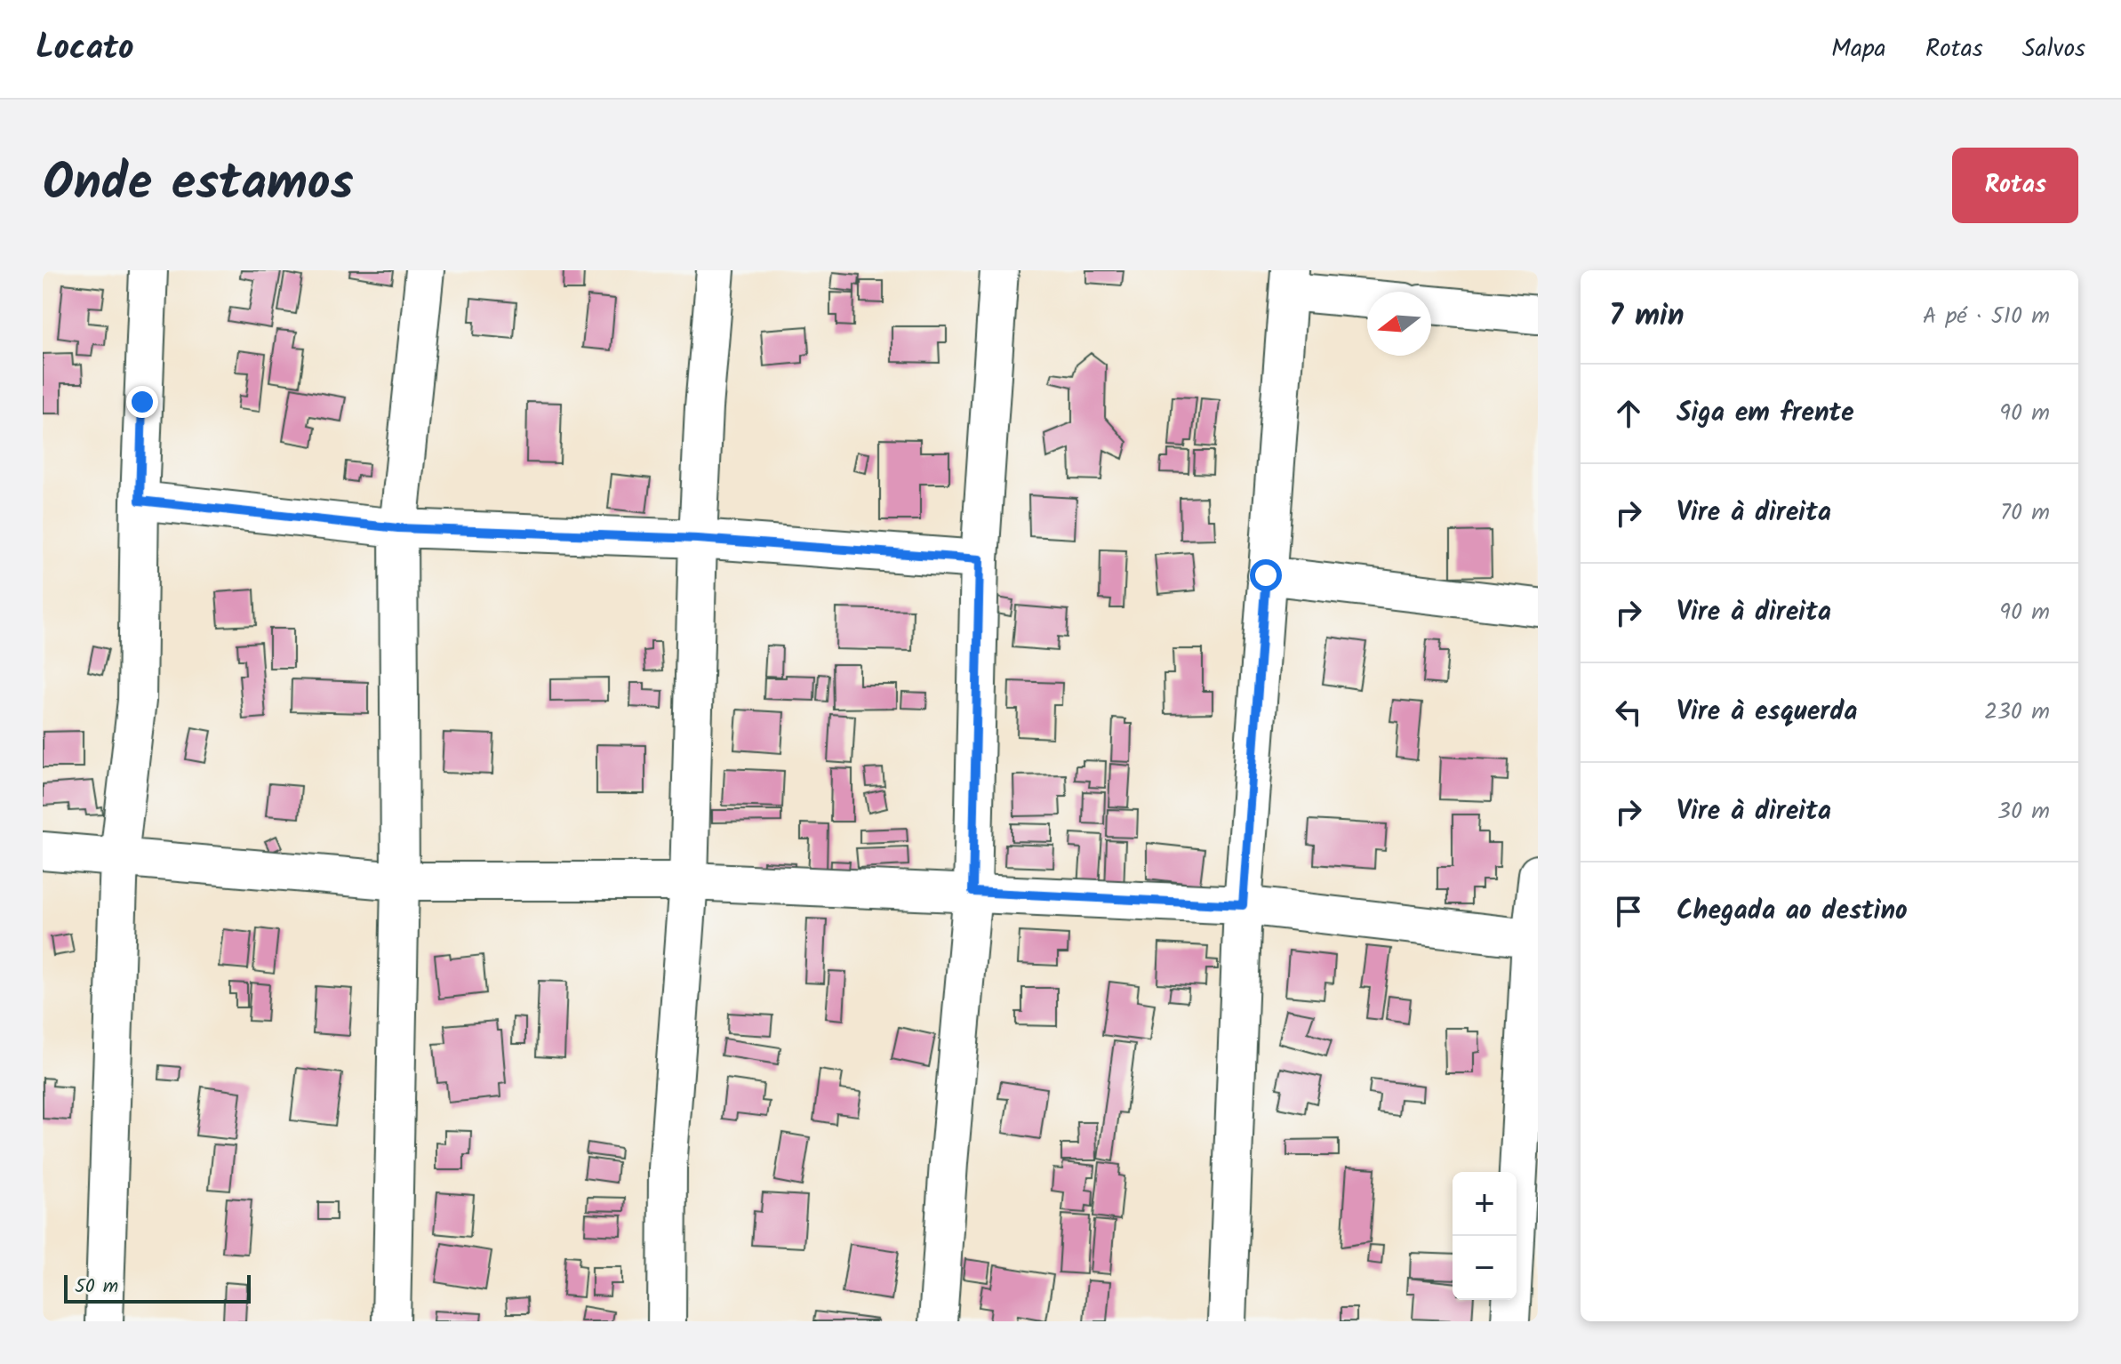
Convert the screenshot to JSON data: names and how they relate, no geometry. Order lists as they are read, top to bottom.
{
  "scale_bar": "50 m",
  "north": "left",
  "page": {
    "header": "Locato",
    "nav": ["Mapa", "Rotas", "Salvos"],
    "title": "Onde estamos",
    "buttons": "Rotas",
    "heading": ["7 min", "A pé · 510 m"],
    "list": [
      ["Siga em frente", "90 m"],
      ["Vire à direita", "70 m"],
      ["Vire à direita", "90 m"],
      ["Vire à esquerda", "230 m"],
      ["Vire à direita", "30 m"],
      "Chegada ao destino"
    ],
    "map_buttons": ["+", "−"],
    "scale": "50 m"
  }
}
